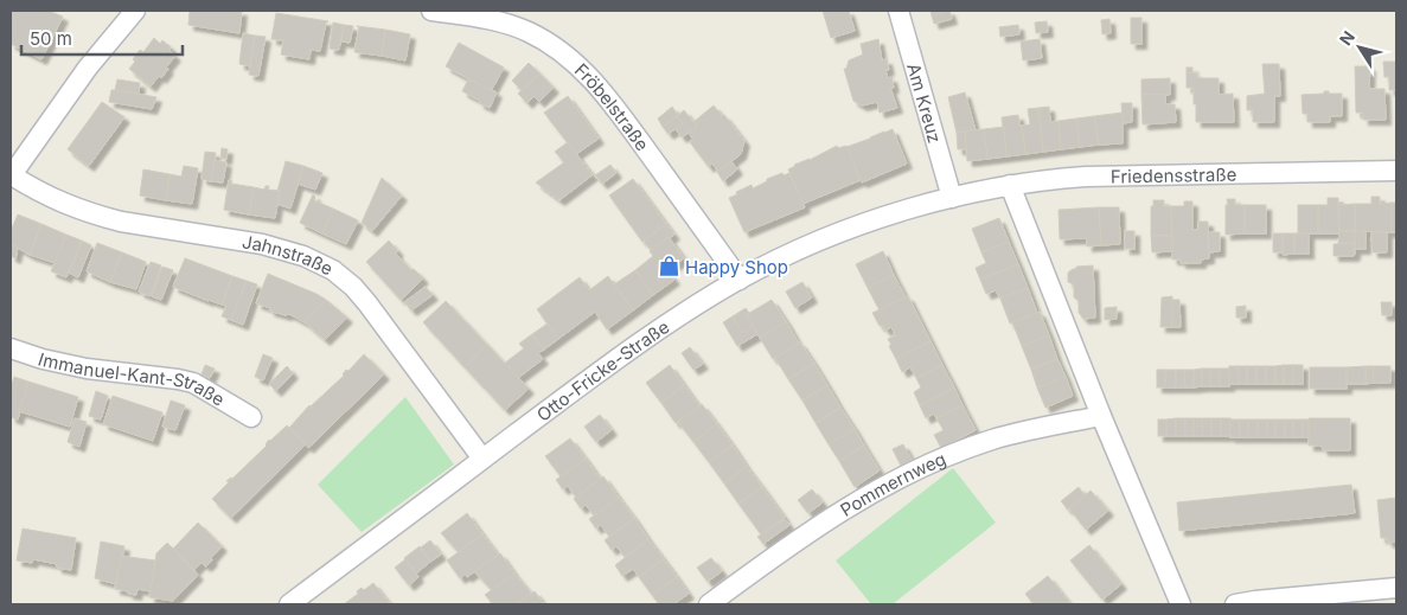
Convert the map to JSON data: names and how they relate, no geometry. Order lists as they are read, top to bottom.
{
  "streets": {
    "street": [
      "Am Kreuz",
      "Fröbelstraße",
      "Friedensstraße",
      "Jahnstraße",
      "Otto-Fricke-Straße",
      "Immanuel-Kant-Straße",
      "Pommernweg"
    ]
  },
  "crossings": [
    ["Am Kreuz", "Friedensstraße"],
    ["Am Kreuz", "Otto-Fricke-Straße"],
    ["Fröbelstraße", "Otto-Fricke-Straße"],
    ["Friedensstraße", "Otto-Fricke-Straße"],
    ["Jahnstraße", "Otto-Fricke-Straße"]
  ],
  "places": {
    "shop": ["Happy Shop"]
  },
  "scale_bar": "50 m",
  "north": "top left"
}
